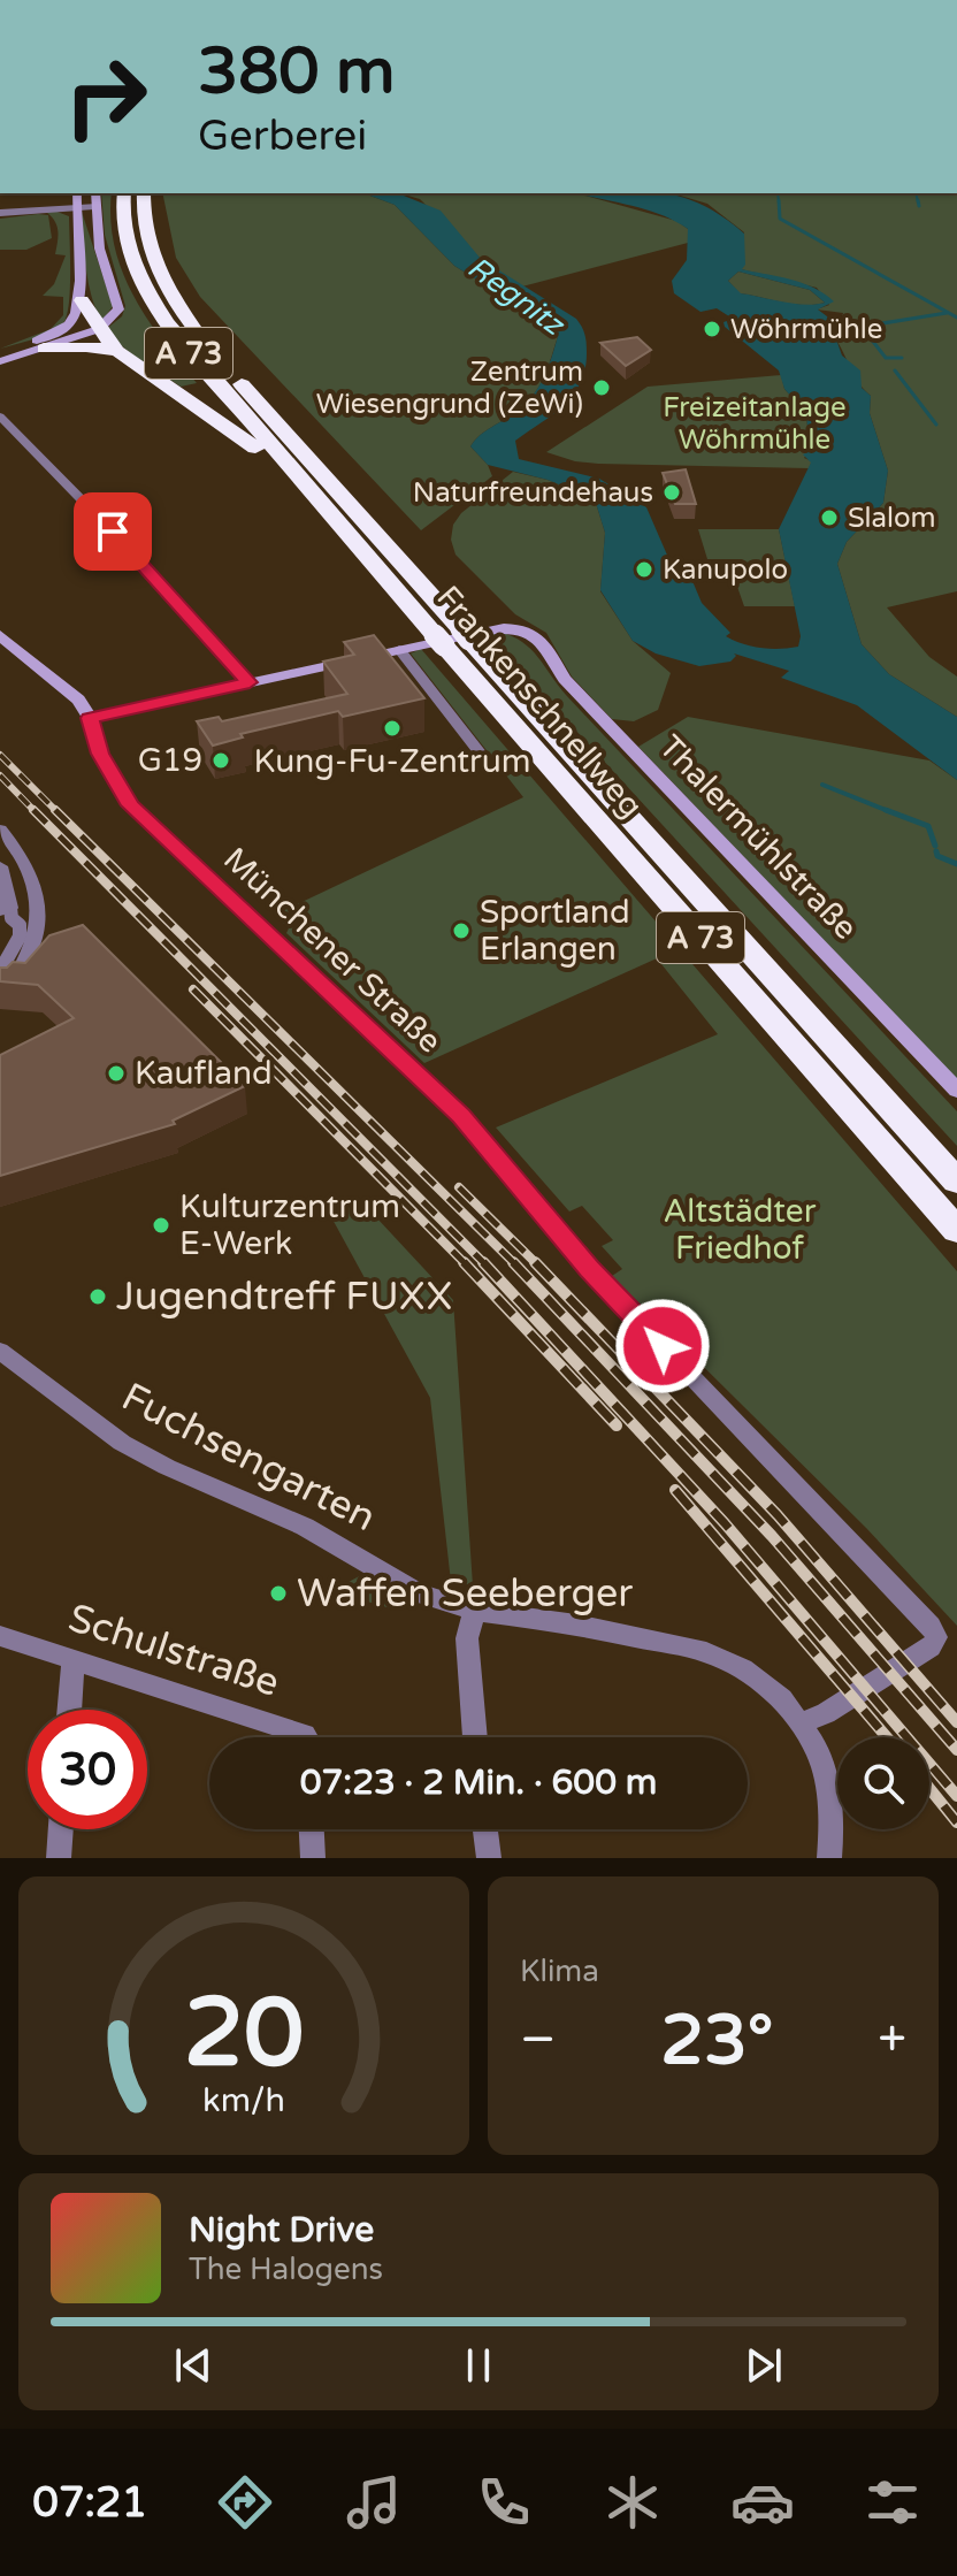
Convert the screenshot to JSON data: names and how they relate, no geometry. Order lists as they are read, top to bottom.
{
  "streets": {
    "highway": ["A 73", "Frankenschnellweg"],
    "main road": ["Thalermühlstraße", "Münchener Straße"],
    "street": ["Fuchsengarten", "Schulstraße"]
  },
  "crossings": [
    ["Münchener Straße", "Fuchsengarten"]
  ],
  "water": ["Regnitz"],
  "parks": ["Freizeitanlage Wöhrmühle", "Altstädter Friedhof"],
  "places": [
    "Wöhrmühle",
    "Zentrum Wiesengrund (ZeWi)",
    "Naturfreundehaus",
    "Slalom",
    "Kanupolo",
    "Kung-Fu-Zentrum",
    "G19",
    "Sportland Erlangen",
    "Kaufland",
    "Kulturzentrum E-Werk",
    "Jugendtreff FUXX",
    "Waffen Seeberger"
  ],
  "page": {
    "turn": ["380 m", "Gerberei"],
    "limit": "30",
    "trip": "07:23 · 2 Min. · 600 m",
    "tile": "Klima",
    "heat": ["−", "23°", "+"],
    "song": ["Night Drive", "The Halogens"],
    "tabs": "07:21",
    "gauge": ["20", "km/h"]
  }
}
